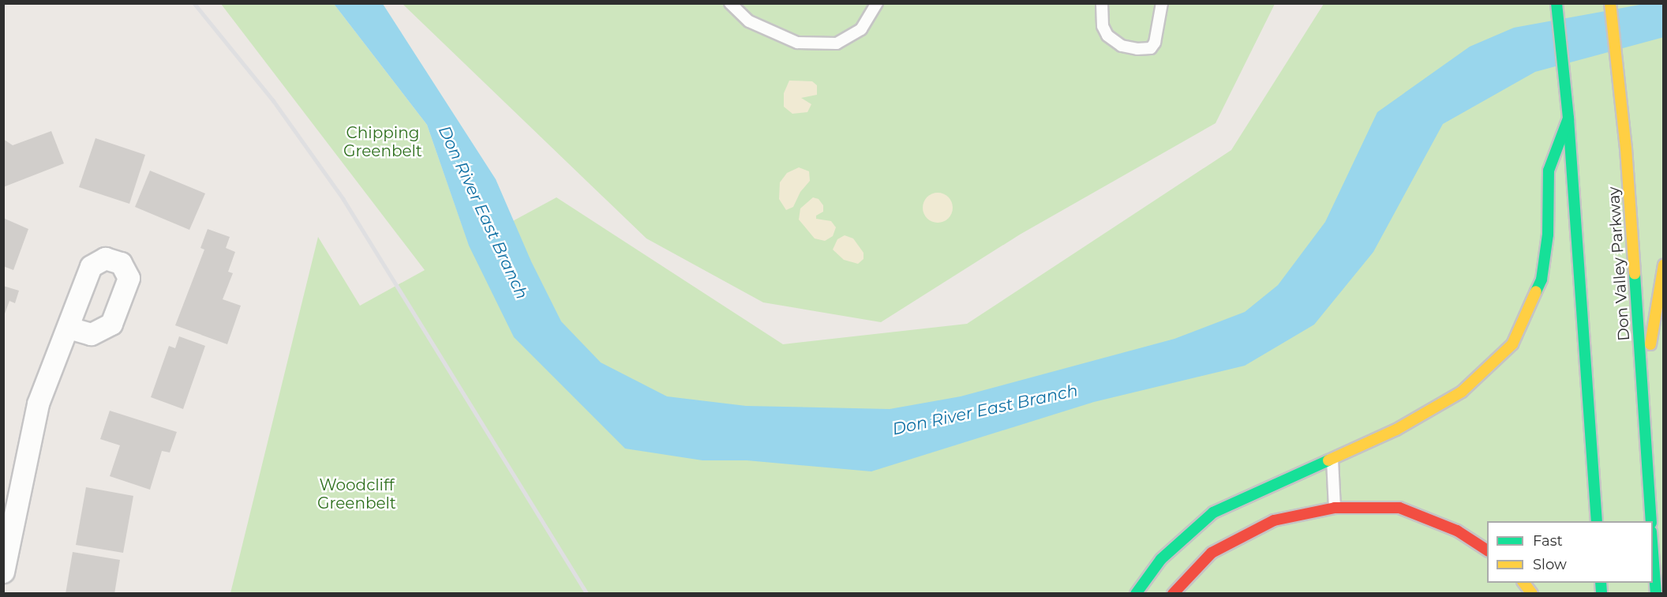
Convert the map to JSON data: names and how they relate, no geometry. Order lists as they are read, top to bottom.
{
  "streets": {
    "highway": ["Don Valley Parkway"]
  },
  "water": ["Don River East Branch"],
  "parks": ["Chipping Greenbelt", "Woodcliff Greenbelt"],
  "legend": ["Fast", "Slow"]
}
